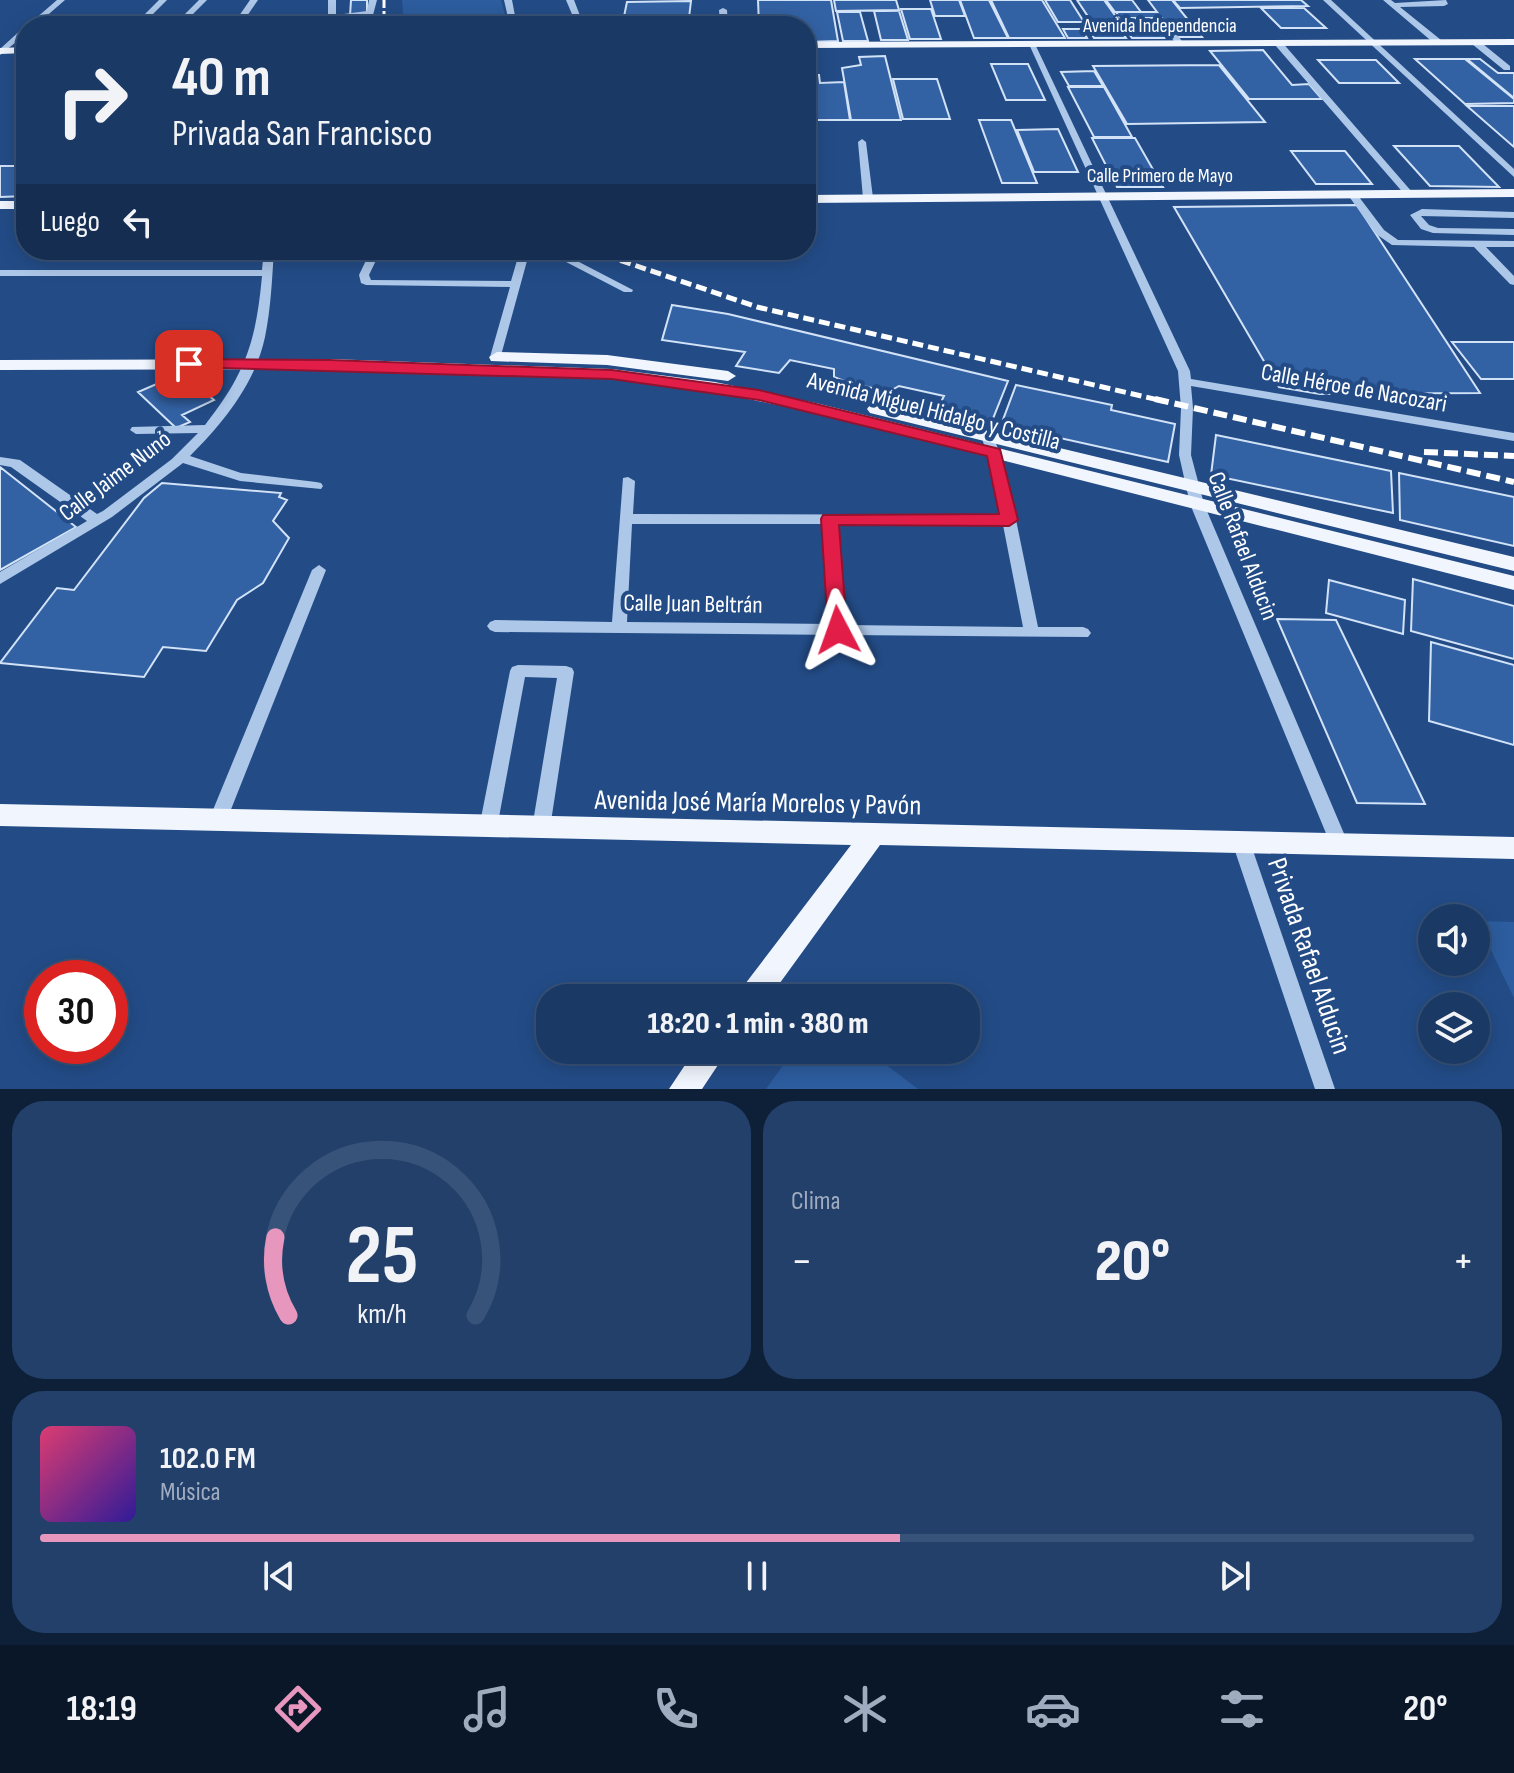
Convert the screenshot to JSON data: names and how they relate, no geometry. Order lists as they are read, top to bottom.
{
  "streets": {
    "main road": [
      "Avenida Independencia",
      "Calle Primero de Mayo",
      "Avenida Miguel Hidalgo y Costilla",
      "Avenida José María Morelos y Pavón"
    ],
    "street": [
      "Calle Héroe de Nacozari",
      "Calle Jaime Nunó",
      "Calle Rafael Alducin",
      "Calle Juan Beltrán",
      "Privada Rafael Alducin"
    ]
  },
  "crossings": [
    ["Avenida Independencia", "Calle Rafael Alducin"],
    ["Calle Primero de Mayo", "Calle Rafael Alducin"],
    ["Calle Héroe de Nacozari", "Calle Rafael Alducin"],
    ["Avenida Miguel Hidalgo y Costilla", "Calle Jaime Nunó"],
    ["Avenida Miguel Hidalgo y Costilla", "Calle Rafael Alducin"],
    ["Calle Rafael Alducin", "Avenida José María Morelos y Pavón"],
    ["Avenida José María Morelos y Pavón", "Privada Rafael Alducin"]
  ],
  "page": {
    "turn": ["40 m", "Privada San Francisco"],
    "then": "Luego",
    "limit": "30",
    "trip": "18:20 · 1 min · 380 m",
    "tile": "Clima",
    "heat": ["−", "20°", "+"],
    "song": ["102.0 FM", "Música"],
    "tabs": ["18:19", "20°"],
    "gauge": ["25", "km/h"]
  }
}
